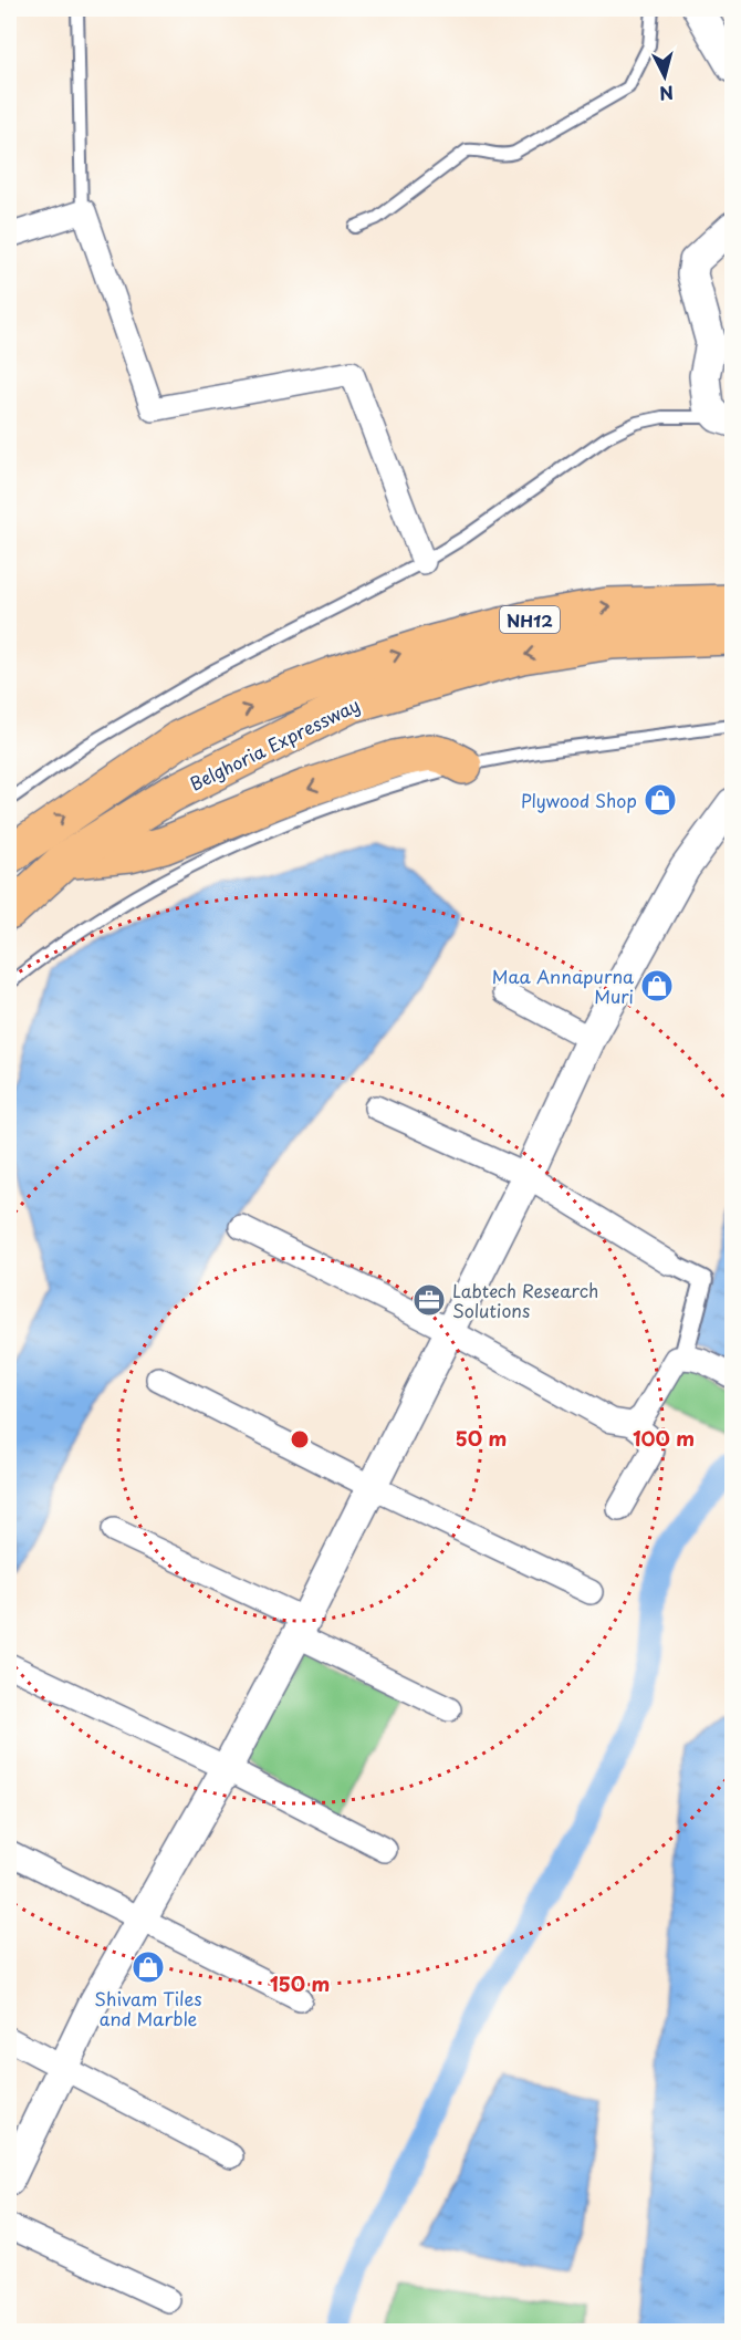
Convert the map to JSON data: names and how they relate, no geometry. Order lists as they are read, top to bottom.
{
  "streets": {
    "highway": ["NH12", "Belghoria Expressway"]
  },
  "places": {
    "shop": ["Plywood Shop", "Maa Annapurna Muri", "Shivam Tiles and Marble"],
    "office": ["Labtech Research Solutions"]
  },
  "north": "bottom",
  "rings": ["50 m", "100 m", "150 m"]
}
